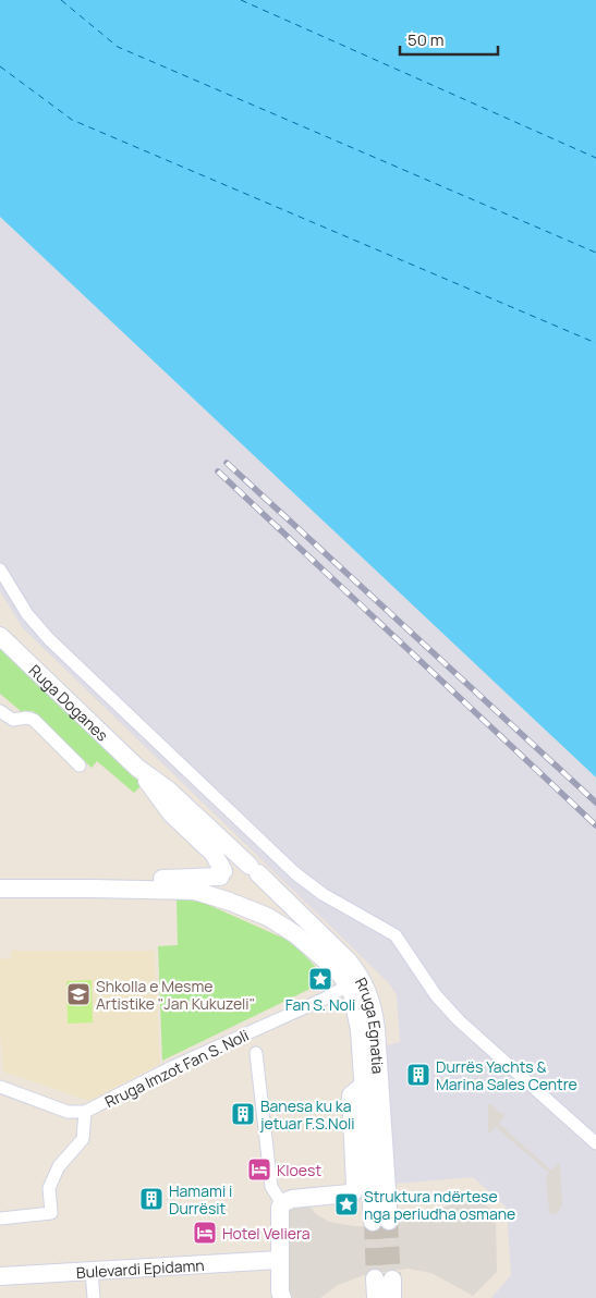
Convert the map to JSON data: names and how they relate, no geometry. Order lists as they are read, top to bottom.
{
  "streets": {
    "main road": ["Ruga Doganes", "Rruga Egnatia", "Bulevardi Epidamn"],
    "street": ["Rruga Imzot Fan S. Noli"]
  },
  "crossings": [
    ["Ruga Doganes", "Rruga Egnatia"],
    ["Rruga Egnatia", "Rruga Imzot Fan S. Noli"]
  ],
  "places": {
    "place": ["Fan S. Noli", "Struktura ndërtese nga periudha osmane"],
    "school or university": ["Shkolla e Mesme Artistike \"Jan Kukuzeli\""],
    "building": ["Durrës Yachts & Marina Sales Centre", "Banesa ku ka jetuar F.S.Noli", "Hamami i Durrësit"],
    "hotel": ["Kloest", "Hotel Veliera"]
  },
  "scale_bar": "50 m"
}
